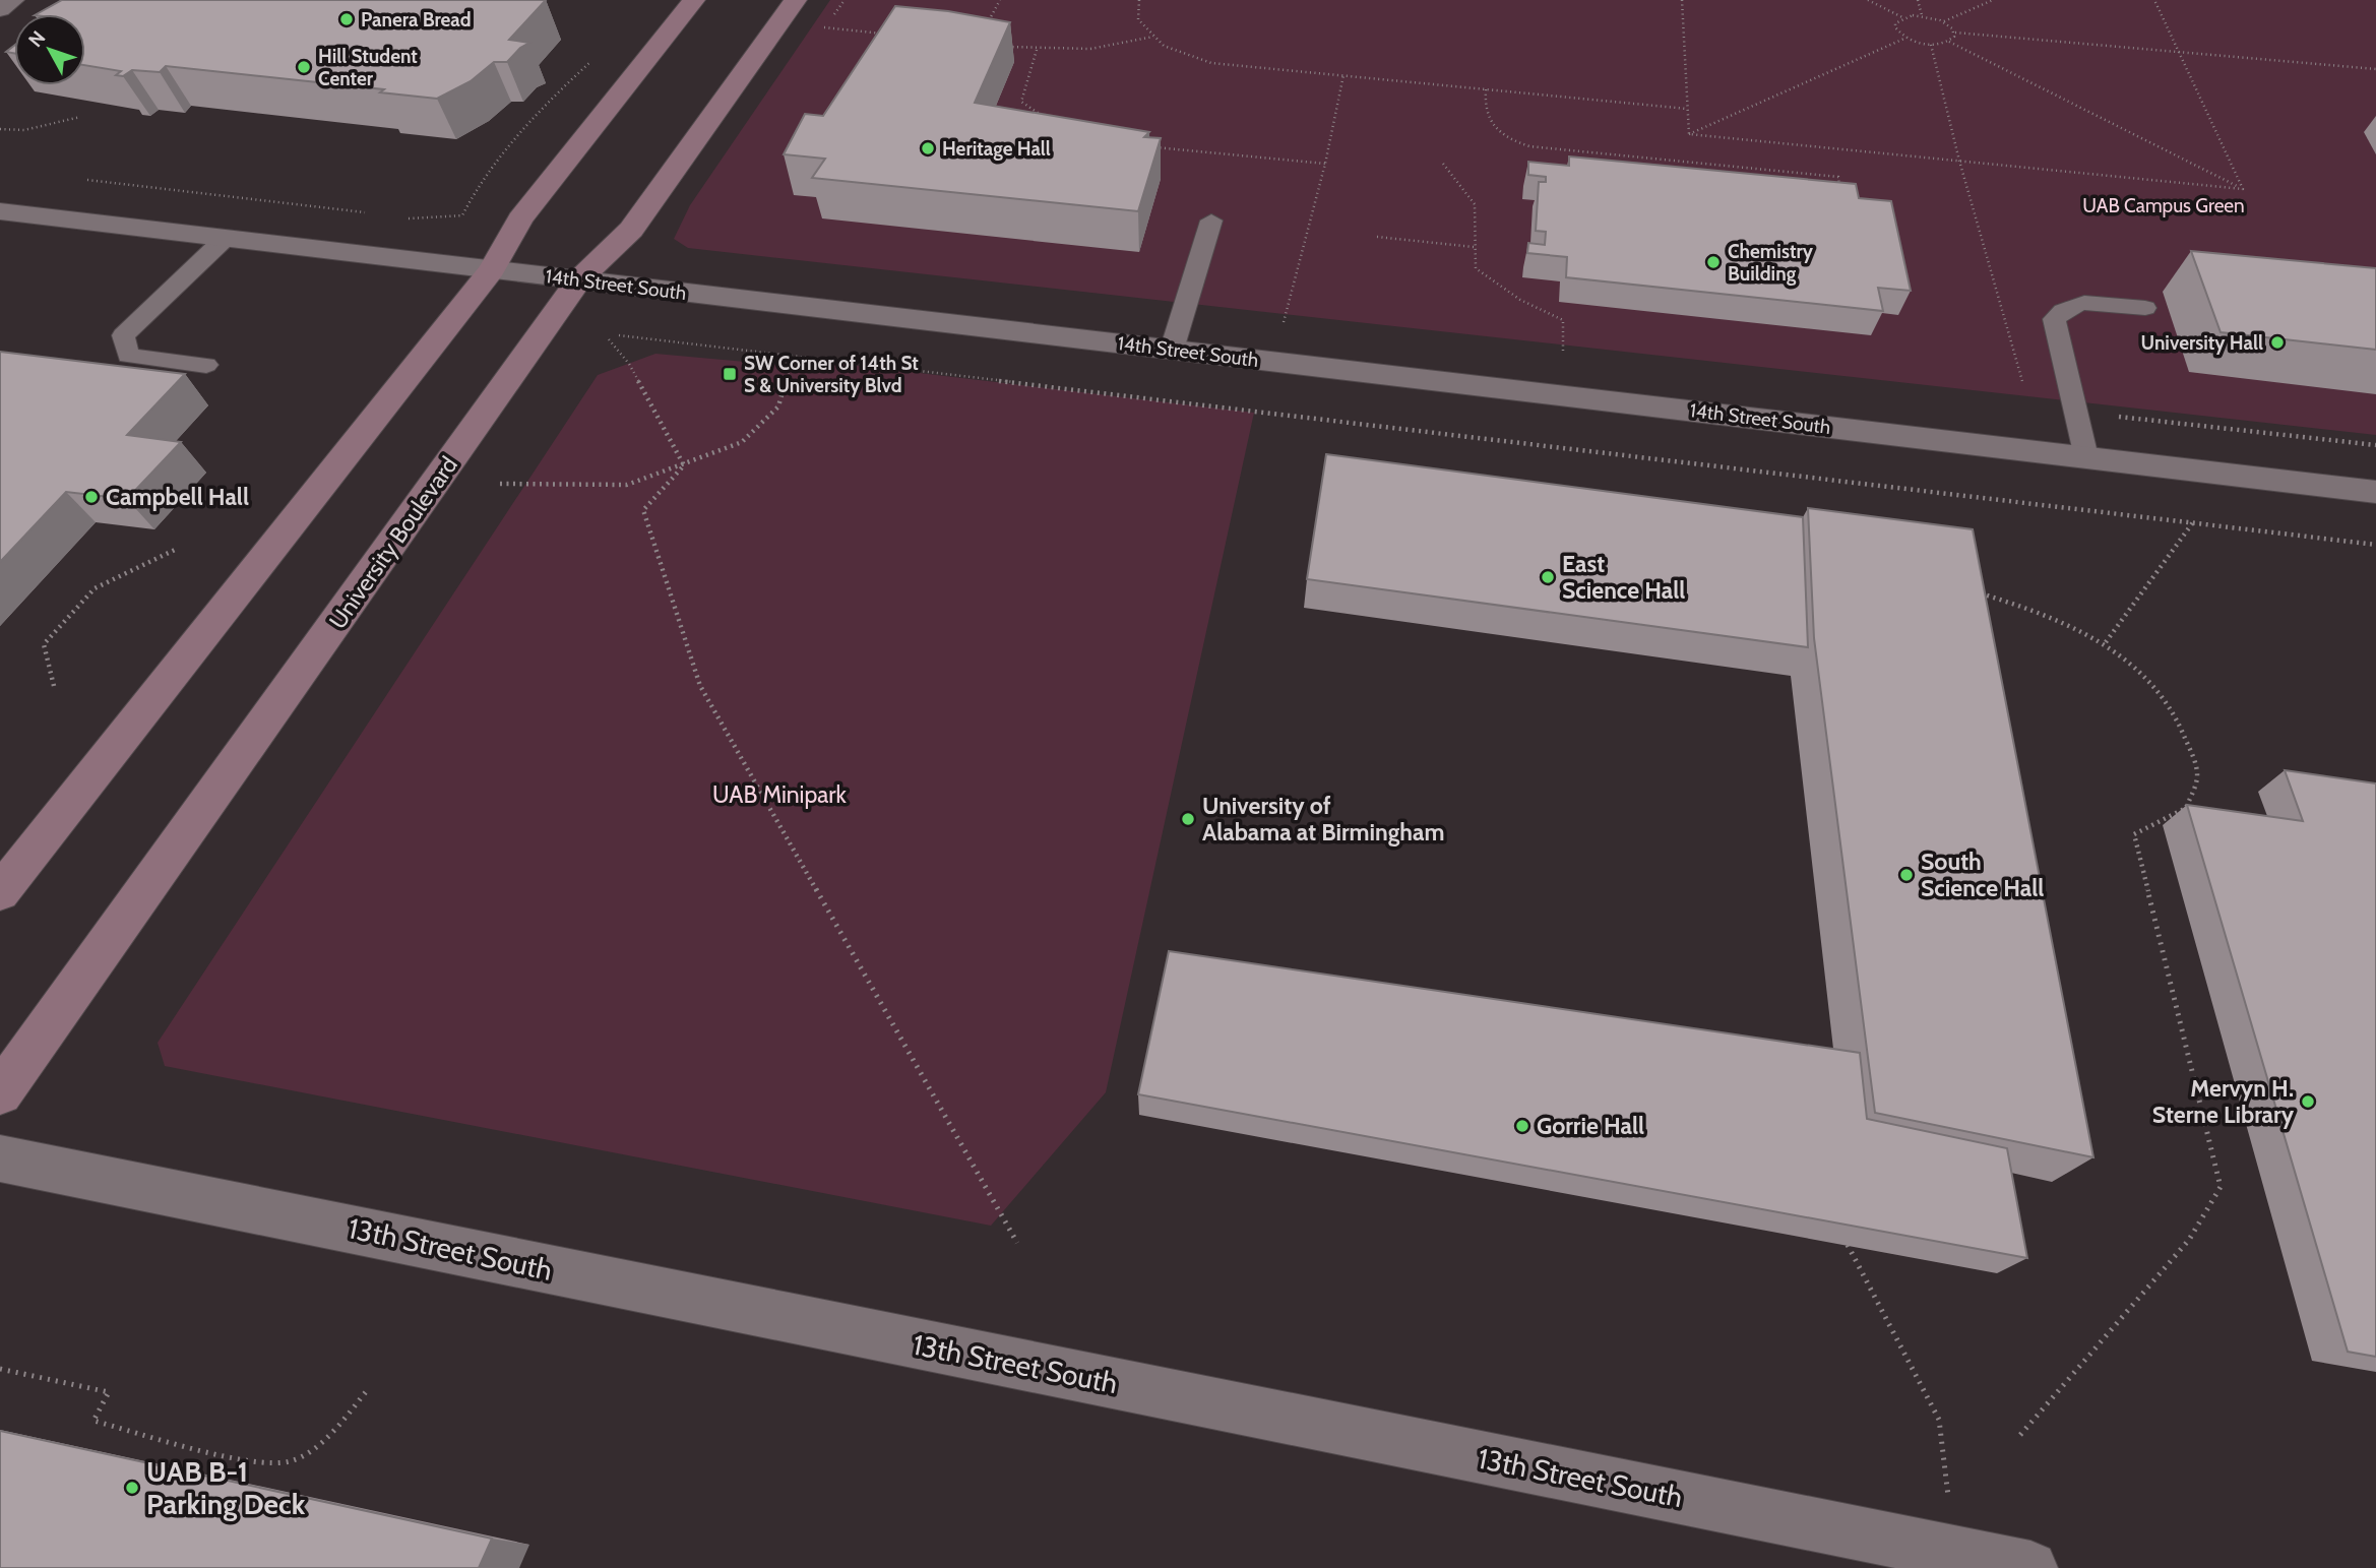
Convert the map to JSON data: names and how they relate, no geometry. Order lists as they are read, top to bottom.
{
  "streets": {
    "main road": ["University Boulevard"],
    "street": ["14th Street South", "13th Street South"]
  },
  "crossings": [
    ["14th Street South", "University Boulevard"]
  ],
  "parks": ["UAB Campus Green", "UAB Minipark"],
  "places": {
    "other": [
      "Panera Bread",
      "Hill Student Center",
      "Heritage Hall",
      "Chemistry Building",
      "University Hall",
      "Campbell Hall",
      "East Science Hall",
      "University of Alabama at Birmingham",
      "South Science Hall",
      "Mervyn H. Sterne Library",
      "Gorrie Hall",
      "UAB B-1 Parking Deck"
    ],
    "transit": ["SW Corner of 14th St S & University Blvd"]
  },
  "north": "top left"
}
